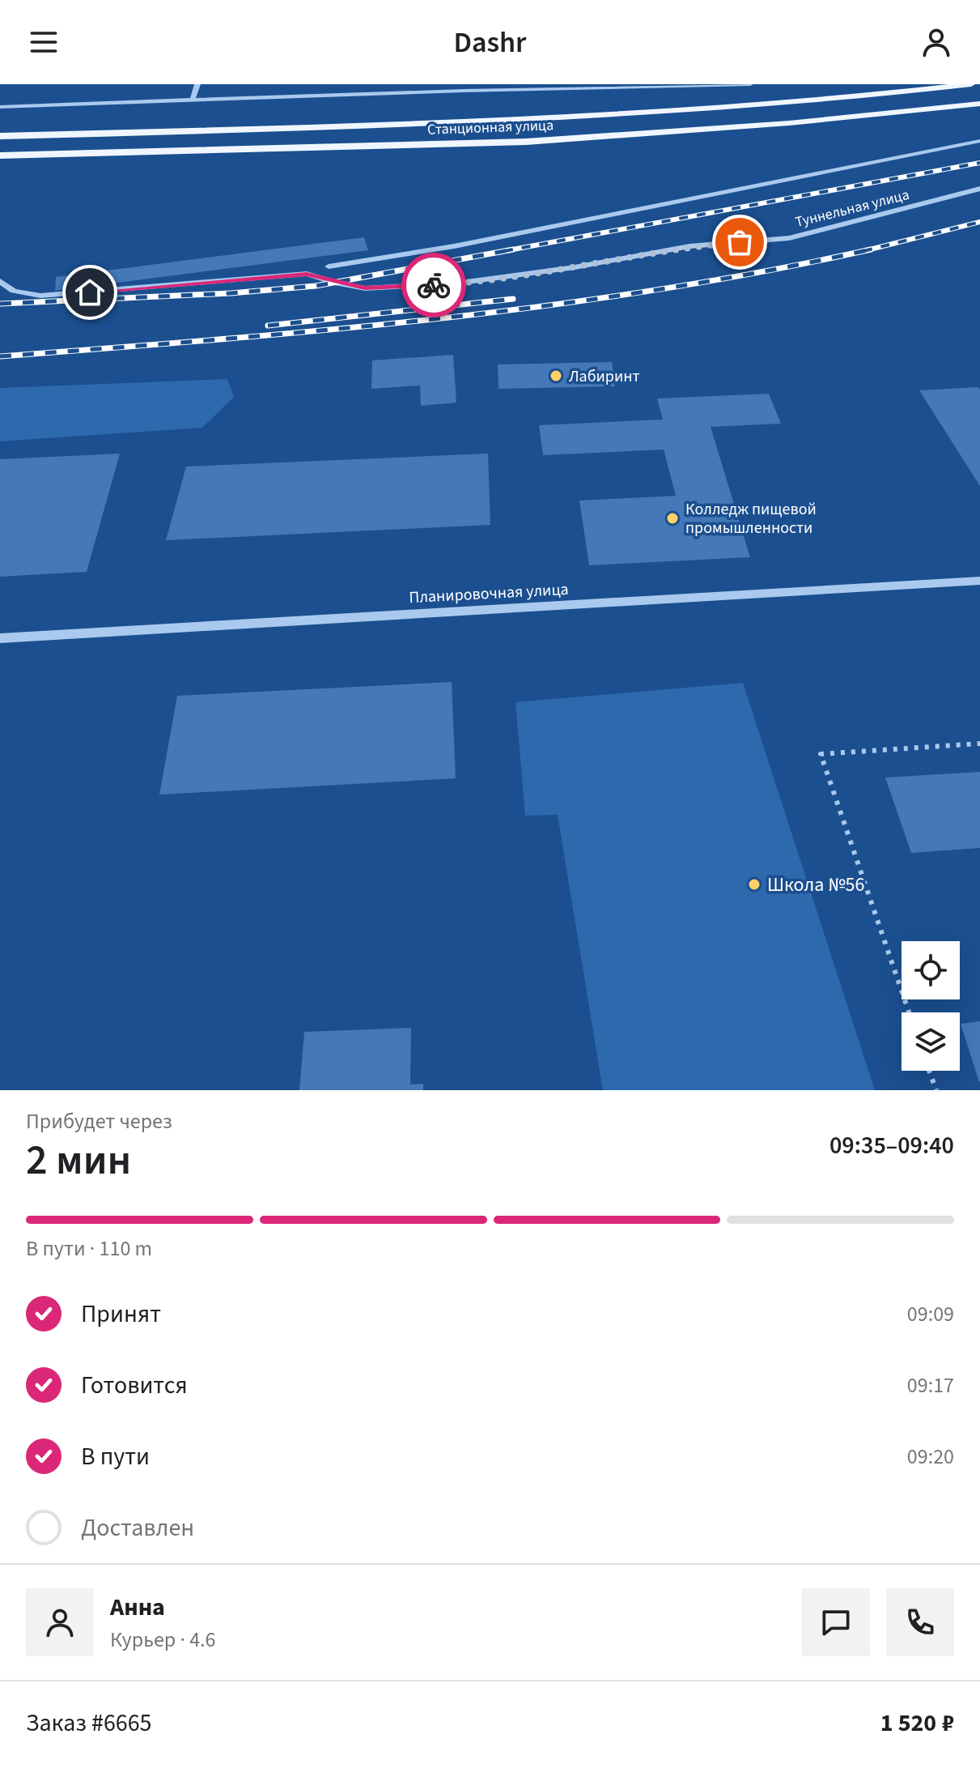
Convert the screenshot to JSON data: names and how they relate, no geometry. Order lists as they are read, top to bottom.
{
  "streets": {
    "main road": ["Станционная улица"],
    "street": ["Туннельная улица", "Планировочная улица"]
  },
  "places": ["Лабиринт", "Колледж пищевой промышленности", "Школа №56"],
  "page": {
    "header": "Dashr",
    "heading": ["2 мин", "Прибудет через", "09:35–09:40"],
    "panel": [
      "Анна",
      "Курьер · 4.6",
      "Заказ #6665",
      "1 520 ₽"
    ],
    "bar": "В пути · 110 m",
    "list": [
      ["Принят", "09:09"],
      ["Готовится", "09:17"],
      ["В пути", "09:20"],
      "Доставлен"
    ]
  }
}
